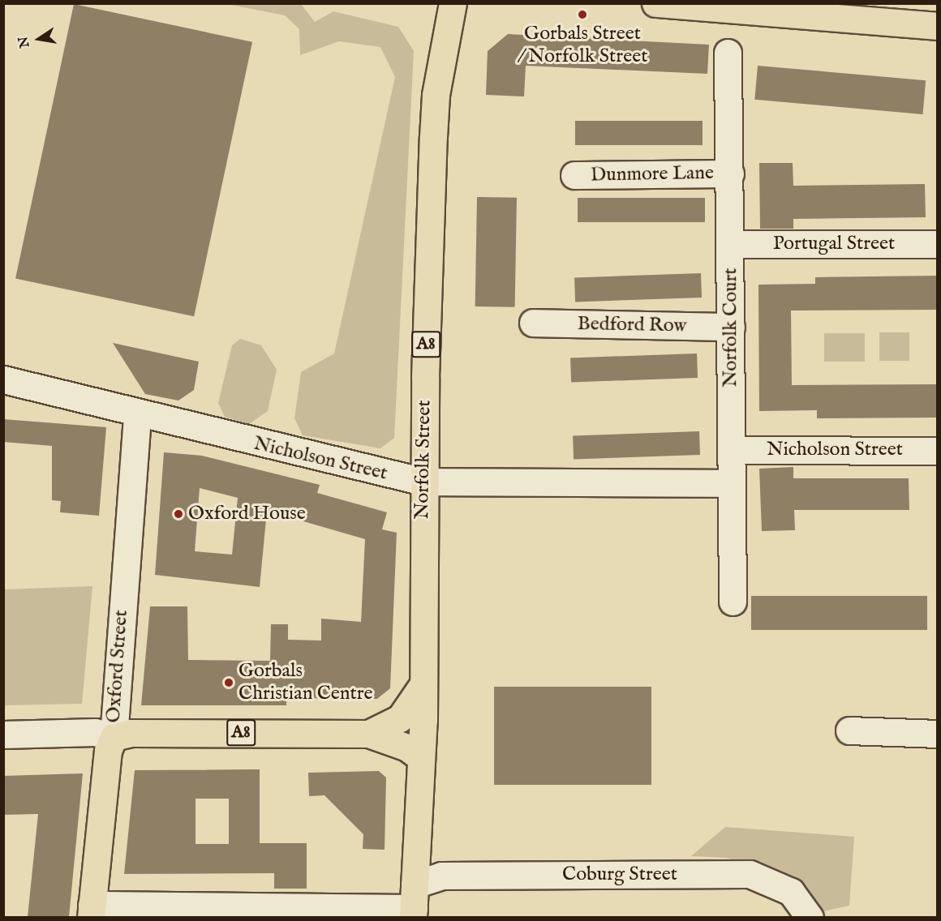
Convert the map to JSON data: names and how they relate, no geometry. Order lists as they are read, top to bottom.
{
  "streets": {
    "main road": ["A8", "Norfolk Street", "Oxford Street"],
    "street": [
      "Dunmore Lane",
      "Portugal Street",
      "Bedford Row",
      "Norfolk Court",
      "Nicholson Street",
      "Coburg Street"
    ]
  },
  "crossings": [
    ["Dunmore Lane", "Norfolk Court"],
    ["Portugal Street", "Norfolk Court"],
    ["Bedford Row", "Norfolk Court"],
    ["Norfolk Court", "Nicholson Street"],
    ["A8", "Norfolk Street"],
    ["A8", "Oxford Street"],
    ["Nicholson Street", "Norfolk Street"],
    ["Nicholson Street", "Oxford Street"],
    ["Norfolk Street", "Coburg Street"],
    ["Oxford Street", "Coburg Street"]
  ],
  "places": ["Gorbals Street / Norfolk Street", "Oxford House", "Gorbals Christian Centre"],
  "north": "left"
}
